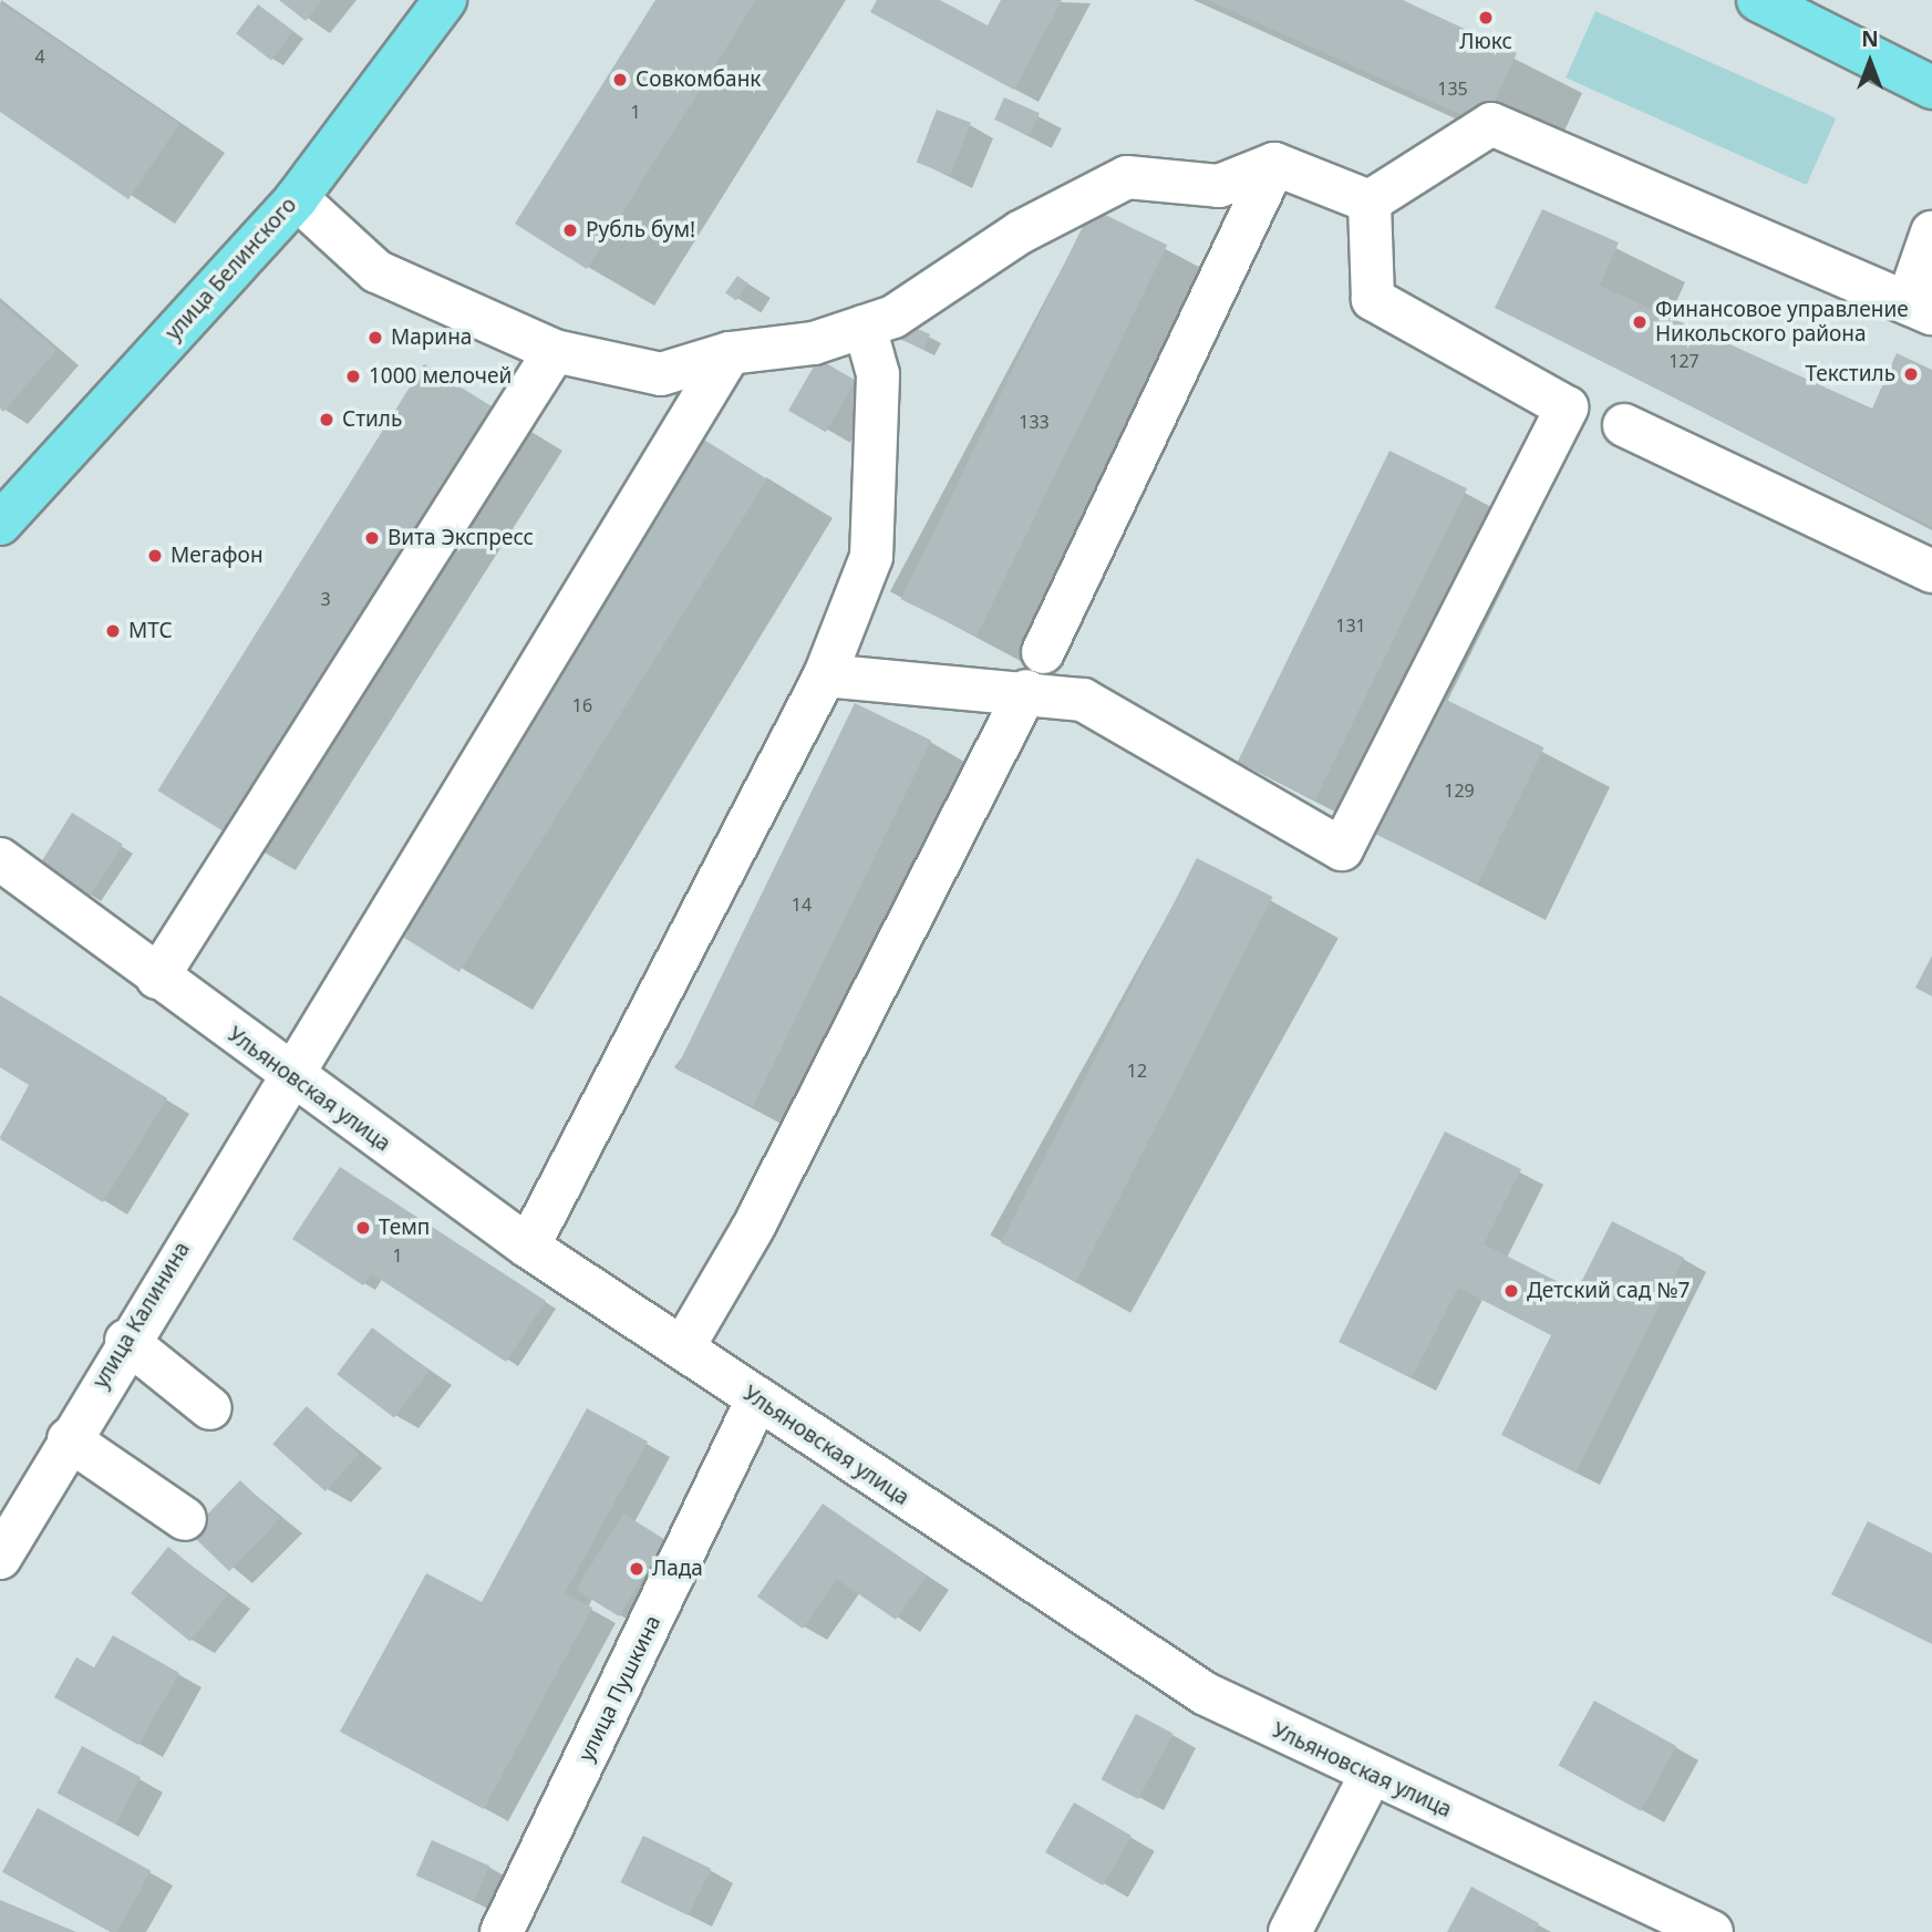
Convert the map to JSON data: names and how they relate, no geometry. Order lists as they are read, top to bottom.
{
  "streets": {
    "main road": ["улица Белинского"],
    "street": ["Ульяновская улица", "улица Калинина", "улица Пушкина"]
  },
  "crossings": [
    ["Ульяновская улица", "улица Калинина"],
    ["Ульяновская улица", "улица Пушкина"]
  ],
  "places": [
    "Люкс",
    "Совкомбанк",
    "Рубль бум!",
    "Финансовое управление Никольского района",
    "Марина",
    "Текстиль",
    "1000 мелочей",
    "Стиль",
    "Вита Экспресс",
    "Мегафон",
    "МТС",
    "Темп",
    "Детский сад №7",
    "Лада"
  ],
  "house_numbers": [
    "4",
    "135",
    "1",
    "127",
    "133",
    "3",
    "131",
    "16",
    "129",
    "14",
    "12",
    "1"
  ],
  "north": "top"
}
